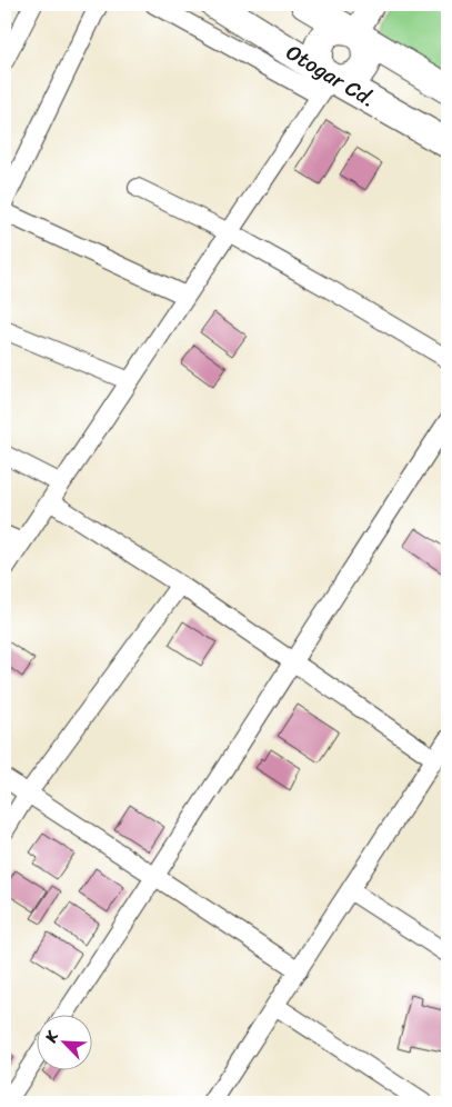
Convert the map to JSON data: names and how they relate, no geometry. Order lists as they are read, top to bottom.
{
  "streets": {
    "main road": ["Otogar Cd."]
  },
  "north": "top left"
}
